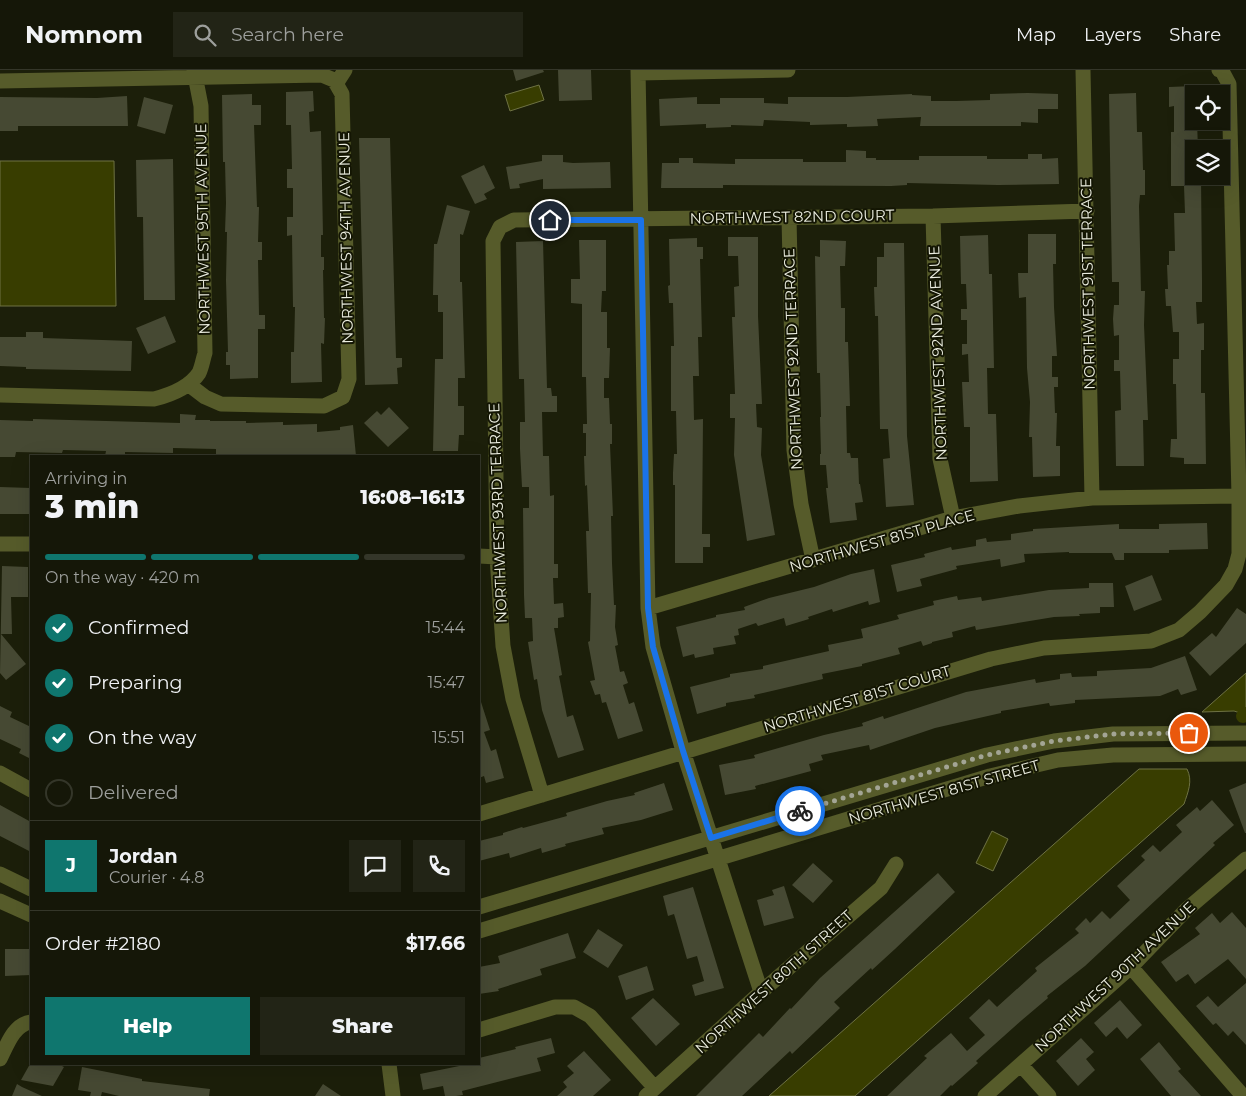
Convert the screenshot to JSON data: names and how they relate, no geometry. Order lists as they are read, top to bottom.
{
  "streets": {
    "street": [
      "NORTHWEST 82ND COURT",
      "NORTHWEST 95TH AVENUE",
      "NORTHWEST 94TH AVENUE",
      "NORTHWEST 91ST TERRACE",
      "NORTHWEST 92ND AVENUE",
      "NORTHWEST 92ND TERRACE",
      "NORTHWEST 93RD TERRACE",
      "NORTHWEST 81ST PLACE",
      "NORTHWEST 81ST COURT",
      "NORTHWEST 81ST STREET",
      "NORTHWEST 90TH AVENUE",
      "NORTHWEST 80TH STREET"
    ]
  },
  "crossings": [
    ["NORTHWEST 82ND COURT", "NORTHWEST 91ST TERRACE"],
    ["NORTHWEST 82ND COURT", "NORTHWEST 92ND AVENUE"],
    ["NORTHWEST 82ND COURT", "NORTHWEST 92ND TERRACE"],
    ["NORTHWEST 82ND COURT", "NORTHWEST 93RD TERRACE"],
    ["NORTHWEST 95TH AVENUE", "NORTHWEST 94TH AVENUE"],
    ["NORTHWEST 91ST TERRACE", "NORTHWEST 81ST PLACE"],
    ["NORTHWEST 92ND AVENUE", "NORTHWEST 81ST PLACE"],
    ["NORTHWEST 92ND TERRACE", "NORTHWEST 81ST PLACE"],
    ["NORTHWEST 93RD TERRACE", "NORTHWEST 81ST COURT"],
    ["NORTHWEST 81ST PLACE", "NORTHWEST 81ST COURT"]
  ],
  "page": {
    "header": "Nomnom",
    "search": "Search here",
    "nav": ["Map", "Layers", "Share"],
    "heading": ["3 min", "Arriving in", "16:08–16:13"],
    "panel": [
      "Jordan",
      "Courier · 4.8",
      "Order #2180",
      "$17.66"
    ],
    "bar": "On the way · 420 m",
    "list": [
      ["Confirmed", "15:44"],
      ["Preparing", "15:47"],
      ["On the way", "15:51"],
      "Delivered"
    ],
    "round": "J",
    "buttons": ["Help", "Share"]
  }
}
